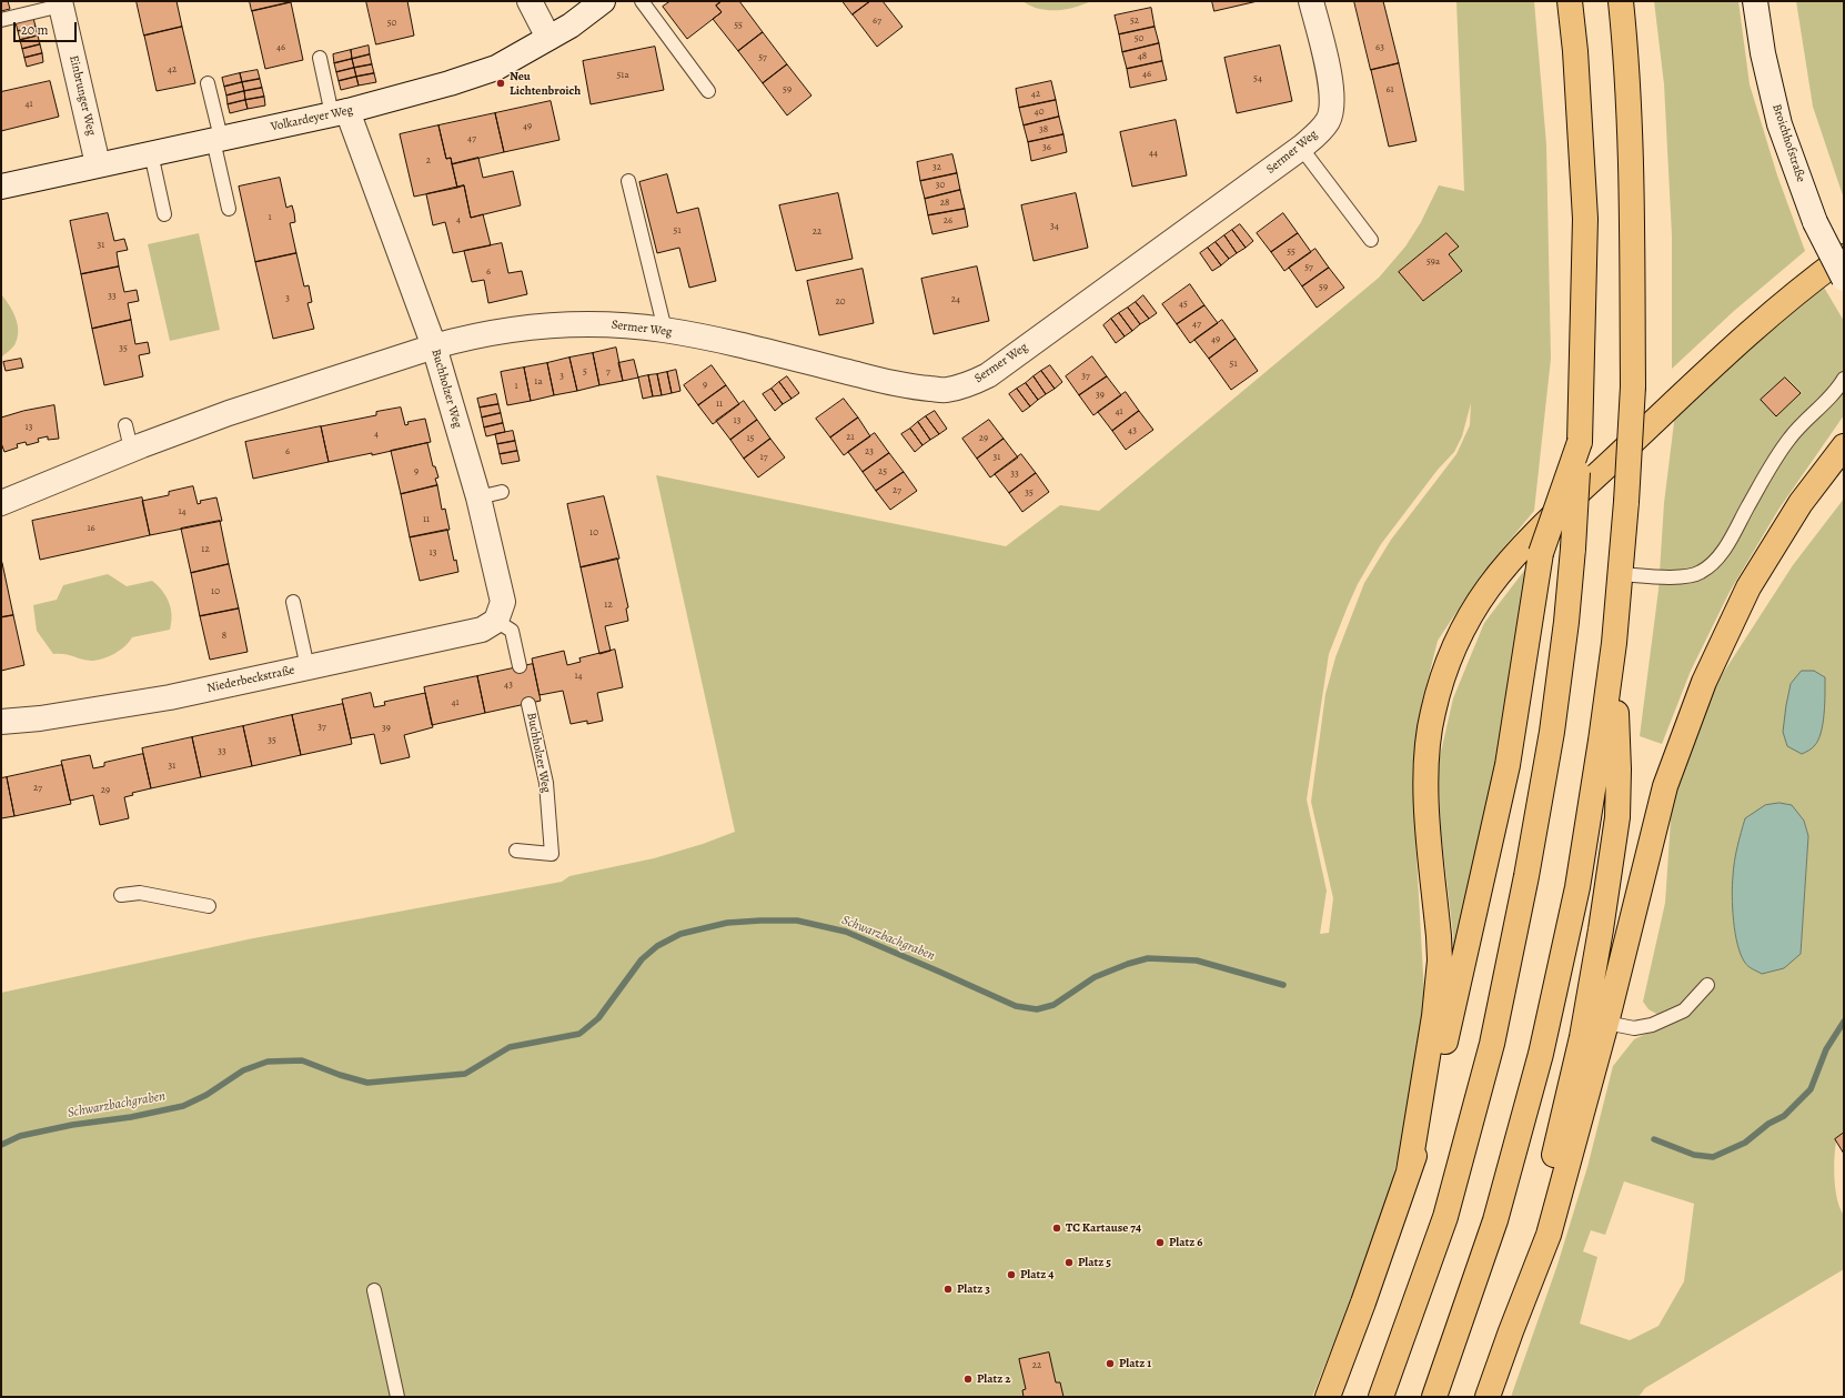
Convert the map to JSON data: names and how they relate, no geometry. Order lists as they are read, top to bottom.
{
  "streets": {
    "street": [
      "Einbrunger Weg",
      "Volkardeyer Weg",
      "Broichhofstraße",
      "Sermer Weg",
      "Buchholzer Weg",
      "Niederbeckstraße"
    ]
  },
  "crossings": [
    ["Einbrunger Weg", "Volkardeyer Weg"],
    ["Volkardeyer Weg", "Buchholzer Weg"],
    ["Sermer Weg", "Buchholzer Weg"],
    ["Buchholzer Weg", "Niederbeckstraße"]
  ],
  "water": ["Schwarzbachgraben"],
  "places": [
    "Neu Lichtenbroich",
    "TC Kartause 74",
    "Platz 6",
    "Platz 5",
    "Platz 4",
    "Platz 3",
    "Platz 1",
    "Platz 2"
  ],
  "house_numbers": [
    "67",
    "52",
    "50",
    "55",
    "50",
    "46",
    "63",
    "48",
    "57",
    "42",
    "46",
    "51a",
    "54",
    "59",
    "61",
    "42",
    "41",
    "40",
    "49",
    "38",
    "47",
    "36",
    "44",
    "2",
    "32",
    "30",
    "28",
    "1",
    "4",
    "26",
    "34",
    "51",
    "22",
    "31",
    "55",
    "59a",
    "57",
    "6",
    "59",
    "33",
    "3",
    "24",
    "20",
    "45",
    "47",
    "49",
    "35",
    "51",
    "5",
    "7",
    "3",
    "37",
    "1a",
    "9",
    "1",
    "39",
    "11",
    "41",
    "13",
    "13",
    "43",
    "4",
    "21",
    "15",
    "29",
    "6",
    "23",
    "17",
    "31",
    "9",
    "25",
    "33",
    "27",
    "35",
    "14",
    "11",
    "16",
    "10",
    "12",
    "13",
    "10",
    "12",
    "8",
    "14",
    "43",
    "41",
    "37",
    "39",
    "35",
    "33",
    "31",
    "27",
    "29",
    "22"
  ],
  "scale_bar": "20 m"
}
